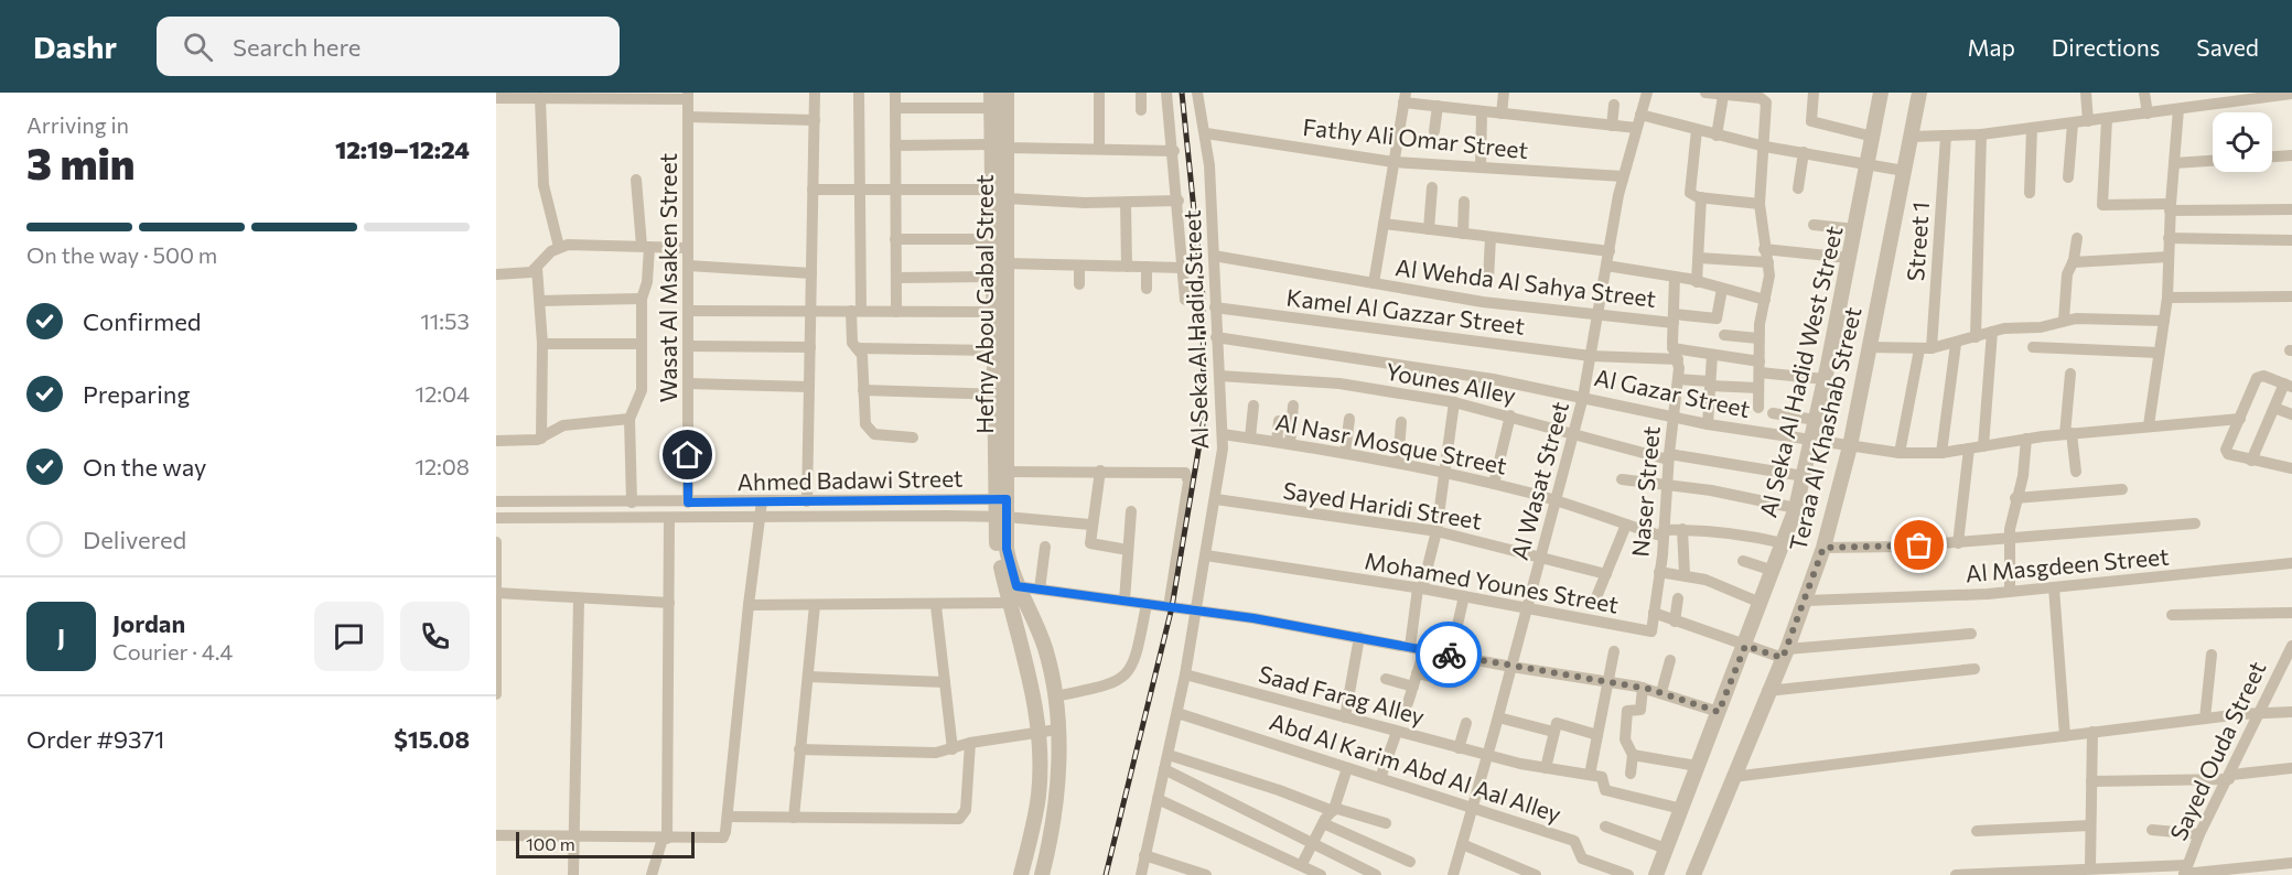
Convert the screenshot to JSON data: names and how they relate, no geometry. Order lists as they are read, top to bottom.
{
  "streets": {
    "street": [
      "Fathy Ali Omar Street",
      "Street 1",
      "Wasat Al Msaken Street",
      "Al Wehda Al Sahya Street",
      "Hefny Abou Gabal Street",
      "Kamel Al Gazzar Street",
      "Al Seka Al Hadid Street",
      "Al Seka Al Hadid West Street",
      "Younes Alley",
      "Al Gazar Street",
      "Teraa Al Khashab Street",
      "Al Nasr Mosque Street",
      "Ahmed Badawi Street",
      "Al Wasat Street",
      "Naser Street",
      "Sayed Haridi Street",
      "Al Masgdeen Street",
      "Mohamed Younes Street",
      "Saad Farag Alley",
      "Sayed Ouda Street",
      "Abd Al Karim Abd Al Aal Alley"
    ]
  },
  "crossings": [
    ["Fathy Ali Omar Street", "Al Seka Al Hadid Street"],
    ["Fathy Ali Omar Street", "Al Wasat Street"],
    ["Wasat Al Msaken Street", "Ahmed Badawi Street"],
    ["Al Wehda Al Sahya Street", "Al Seka Al Hadid Street"],
    ["Al Wehda Al Sahya Street", "Al Wasat Street"],
    ["Al Wehda Al Sahya Street", "Naser Street"],
    ["Hefny Abou Gabal Street", "Ahmed Badawi Street"],
    ["Kamel Al Gazzar Street", "Al Seka Al Hadid Street"],
    ["Kamel Al Gazzar Street", "Al Seka Al Hadid West Street"],
    ["Kamel Al Gazzar Street", "Al Wasat Street"],
    ["Kamel Al Gazzar Street", "Naser Street"],
    ["Al Seka Al Hadid Street", "Younes Alley"],
    ["Al Seka Al Hadid Street", "Al Gazar Street"],
    ["Al Seka Al Hadid Street", "Al Nasr Mosque Street"],
    ["Al Seka Al Hadid Street", "Sayed Haridi Street"],
    ["Al Seka Al Hadid Street", "Mohamed Younes Street"],
    ["Al Seka Al Hadid Street", "Saad Farag Alley"],
    ["Al Seka Al Hadid Street", "Abd Al Karim Abd Al Aal Alley"],
    ["Al Seka Al Hadid West Street", "Younes Alley"],
    ["Al Seka Al Hadid West Street", "Al Gazar Street"],
    ["Al Seka Al Hadid West Street", "Saad Farag Alley"],
    ["Younes Alley", "Al Wasat Street"],
    ["Younes Alley", "Naser Street"],
    ["Al Gazar Street", "Teraa Al Khashab Street"],
    ["Al Gazar Street", "Al Wasat Street"],
    ["Al Gazar Street", "Naser Street"],
    ["Teraa Al Khashab Street", "Al Masgdeen Street"],
    ["Al Nasr Mosque Street", "Al Wasat Street"],
    ["Al Nasr Mosque Street", "Naser Street"],
    ["Al Wasat Street", "Sayed Haridi Street"],
    ["Al Wasat Street", "Mohamed Younes Street"],
    ["Al Wasat Street", "Saad Farag Alley"],
    ["Al Wasat Street", "Abd Al Karim Abd Al Aal Alley"],
    ["Naser Street", "Mohamed Younes Street"]
  ],
  "scale_bar": "100 m",
  "page": {
    "header": "Dashr",
    "search": "Search here",
    "nav": ["Map", "Directions", "Saved"],
    "heading": ["3 min", "Arriving in", "12:19–12:24"],
    "panel": [
      "Jordan",
      "Courier · 4.4",
      "Order #9371",
      "$15.08"
    ],
    "bar": "On the way · 500 m",
    "list": [
      ["Confirmed", "11:53"],
      ["Preparing", "12:04"],
      ["On the way", "12:08"],
      "Delivered"
    ],
    "round": "J",
    "scale": "100 m"
  }
}
